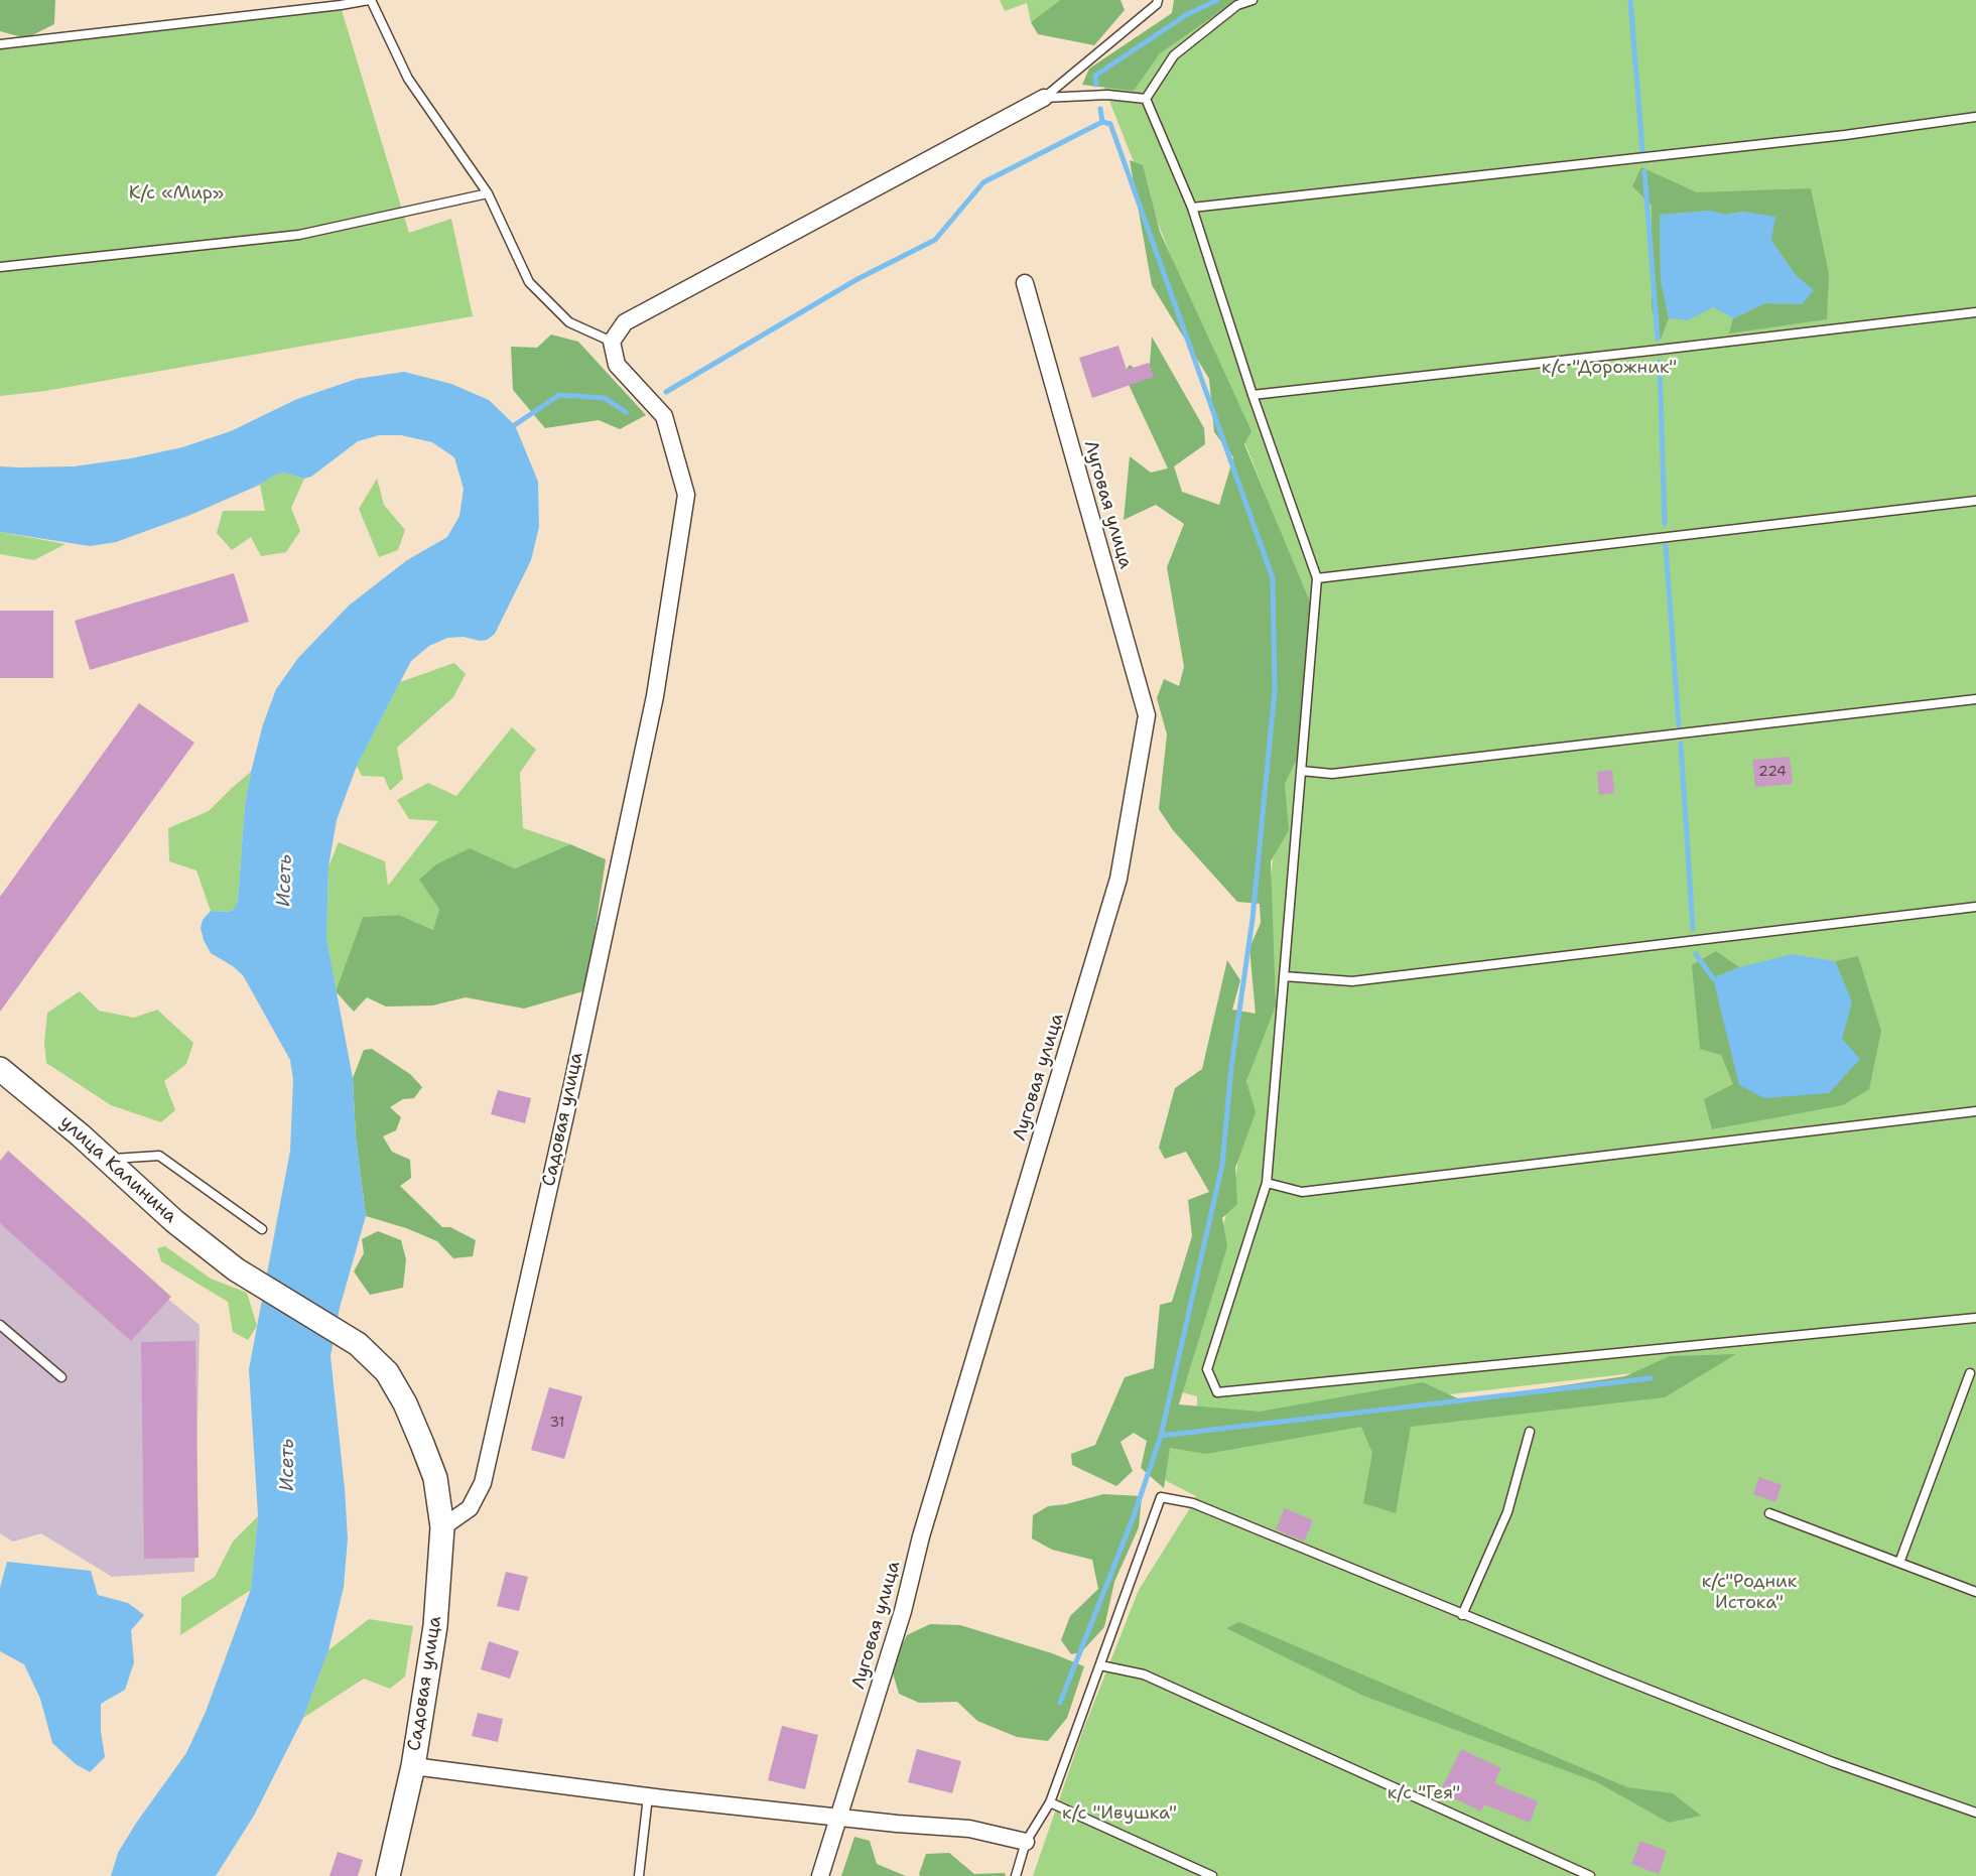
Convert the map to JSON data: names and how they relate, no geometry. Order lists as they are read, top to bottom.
{
  "streets": {
    "main road": ["Садовая улица", "улица Калинина"],
    "street": ["Луговая улица"]
  },
  "crossings": [
    ["Садовая улица", "улица Калинина"]
  ],
  "water": ["Исеть"],
  "parks": [
    "К/с «Мир»",
    "к/с \"Дорожник\"",
    "к/с\"Родник Истока\"",
    "к/с \"Гея\"",
    "к/с \"Ивушка\""
  ],
  "house_numbers": ["224", "31"]
}
